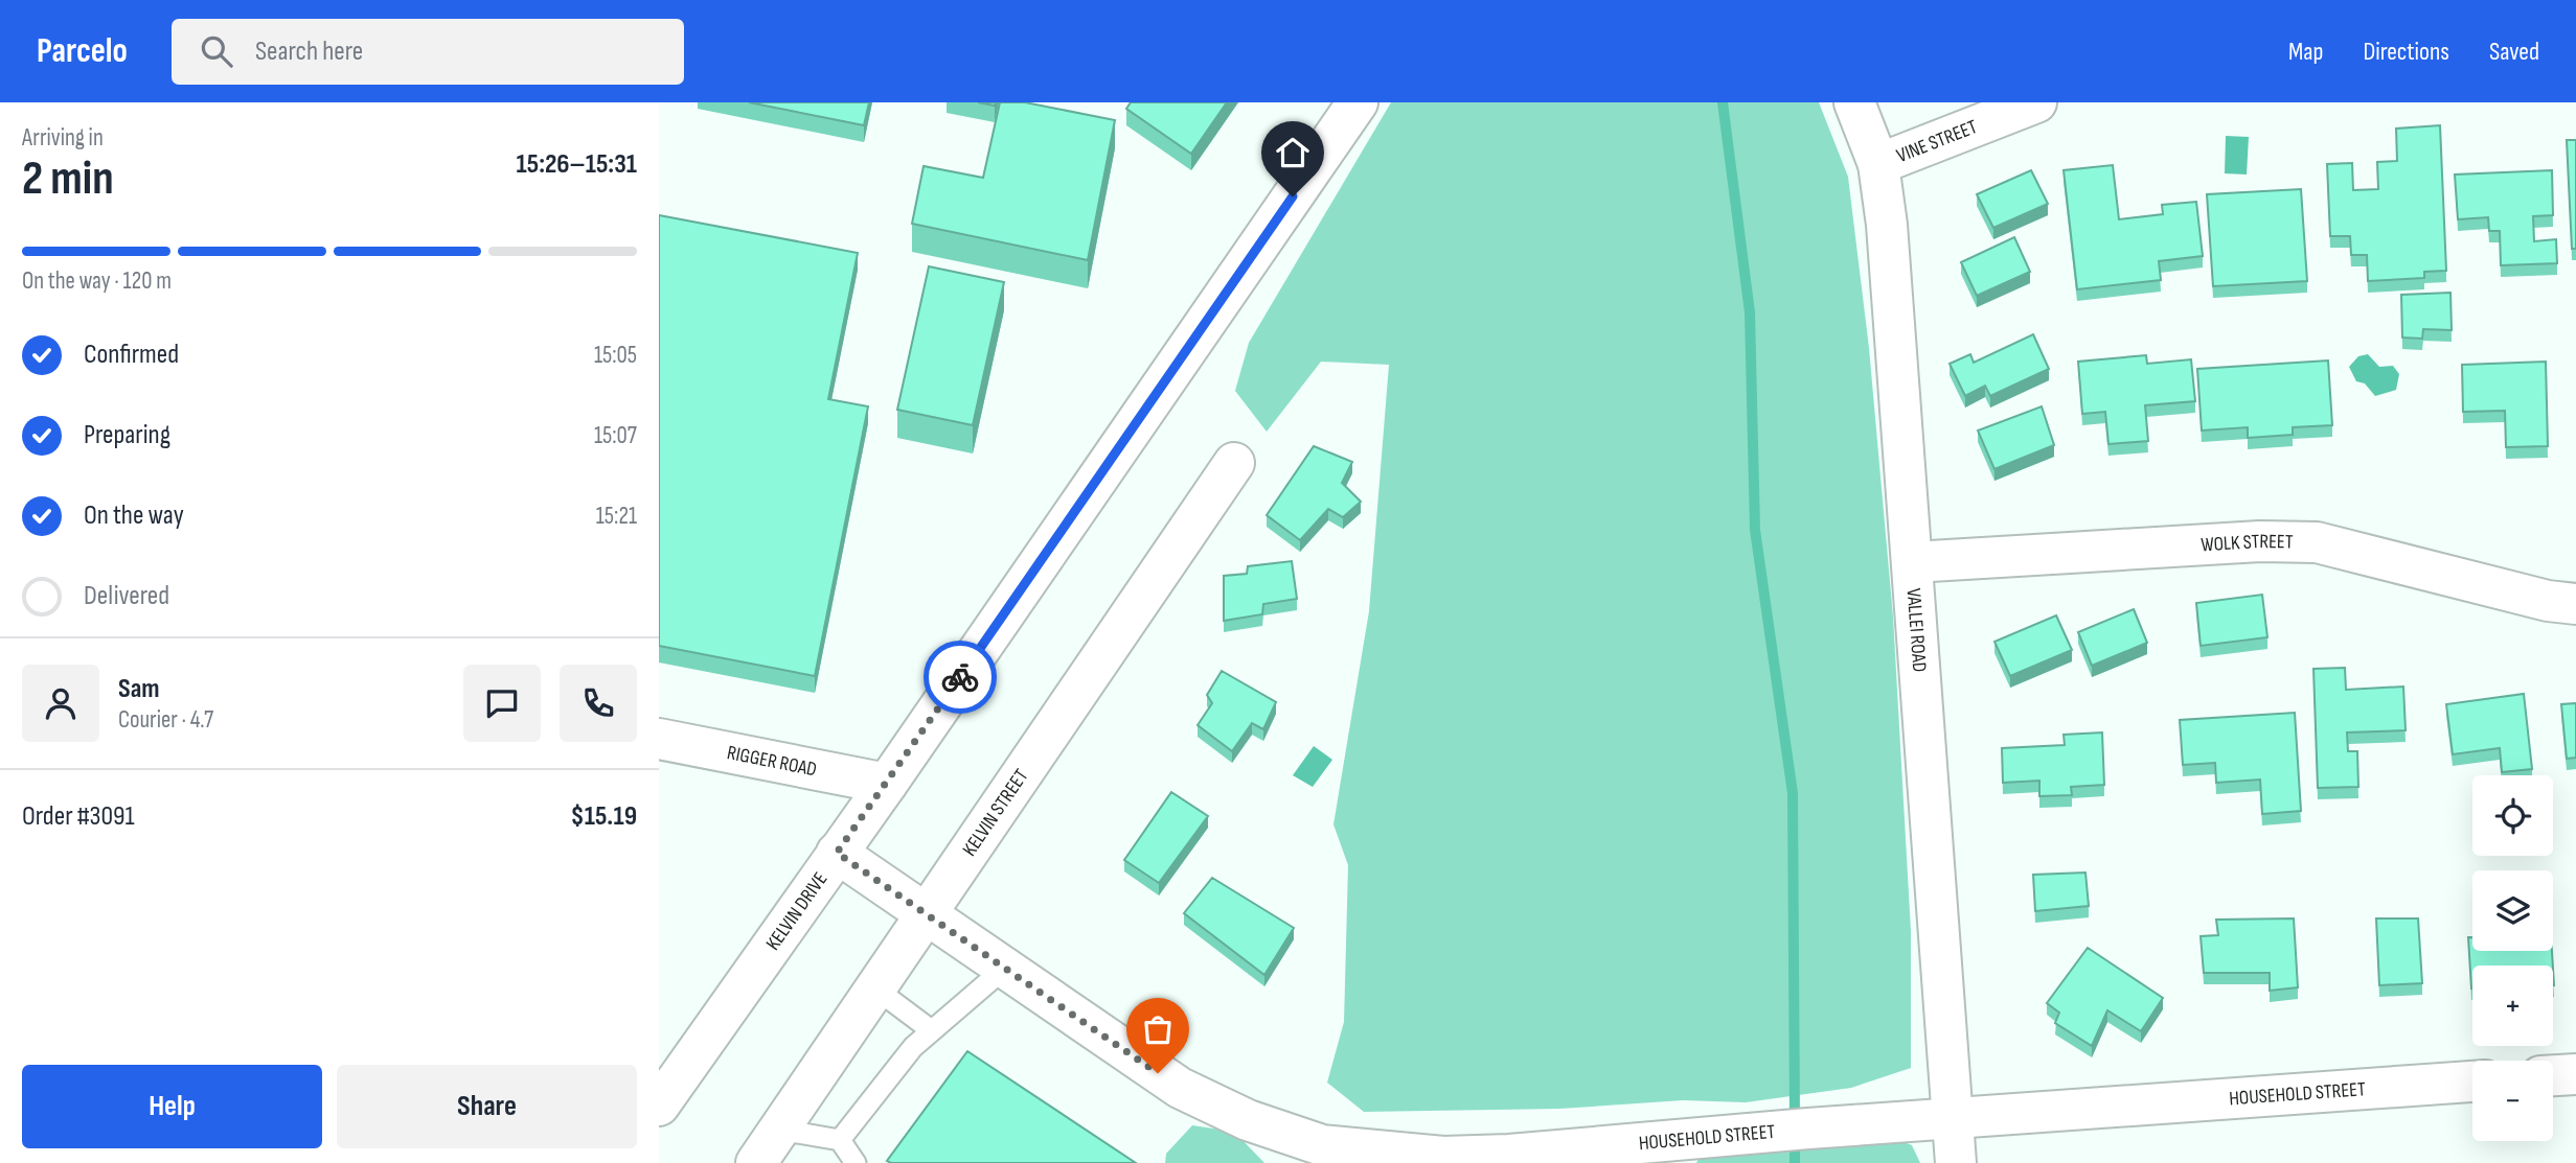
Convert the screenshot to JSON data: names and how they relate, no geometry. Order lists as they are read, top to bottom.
{
  "streets": {
    "street": [
      "VINE STREET",
      "WOLK STREET",
      "VALLEI ROAD",
      "RIGGER ROAD",
      "KELVIN STREET",
      "KELVIN DRIVE",
      "HOUSEHOLD STREET"
    ]
  },
  "crossings": [
    ["VINE STREET", "VALLEI ROAD"],
    ["WOLK STREET", "VALLEI ROAD"],
    ["VALLEI ROAD", "HOUSEHOLD STREET"],
    ["RIGGER ROAD", "KELVIN DRIVE"],
    ["KELVIN STREET", "HOUSEHOLD STREET"],
    ["KELVIN DRIVE", "HOUSEHOLD STREET"]
  ],
  "page": {
    "header": "Parcelo",
    "search": "Search here",
    "nav": ["Map", "Directions", "Saved"],
    "heading": ["2 min", "Arriving in", "15:26–15:31"],
    "panel": [
      "Sam",
      "Courier · 4.7",
      "Order #3091",
      "$15.19"
    ],
    "bar": "On the way · 120 m",
    "list": [
      ["Confirmed", "15:05"],
      ["Preparing", "15:07"],
      ["On the way", "15:21"],
      "Delivered"
    ],
    "map_buttons": ["+", "−"],
    "buttons": ["Help", "Share"]
  }
}
